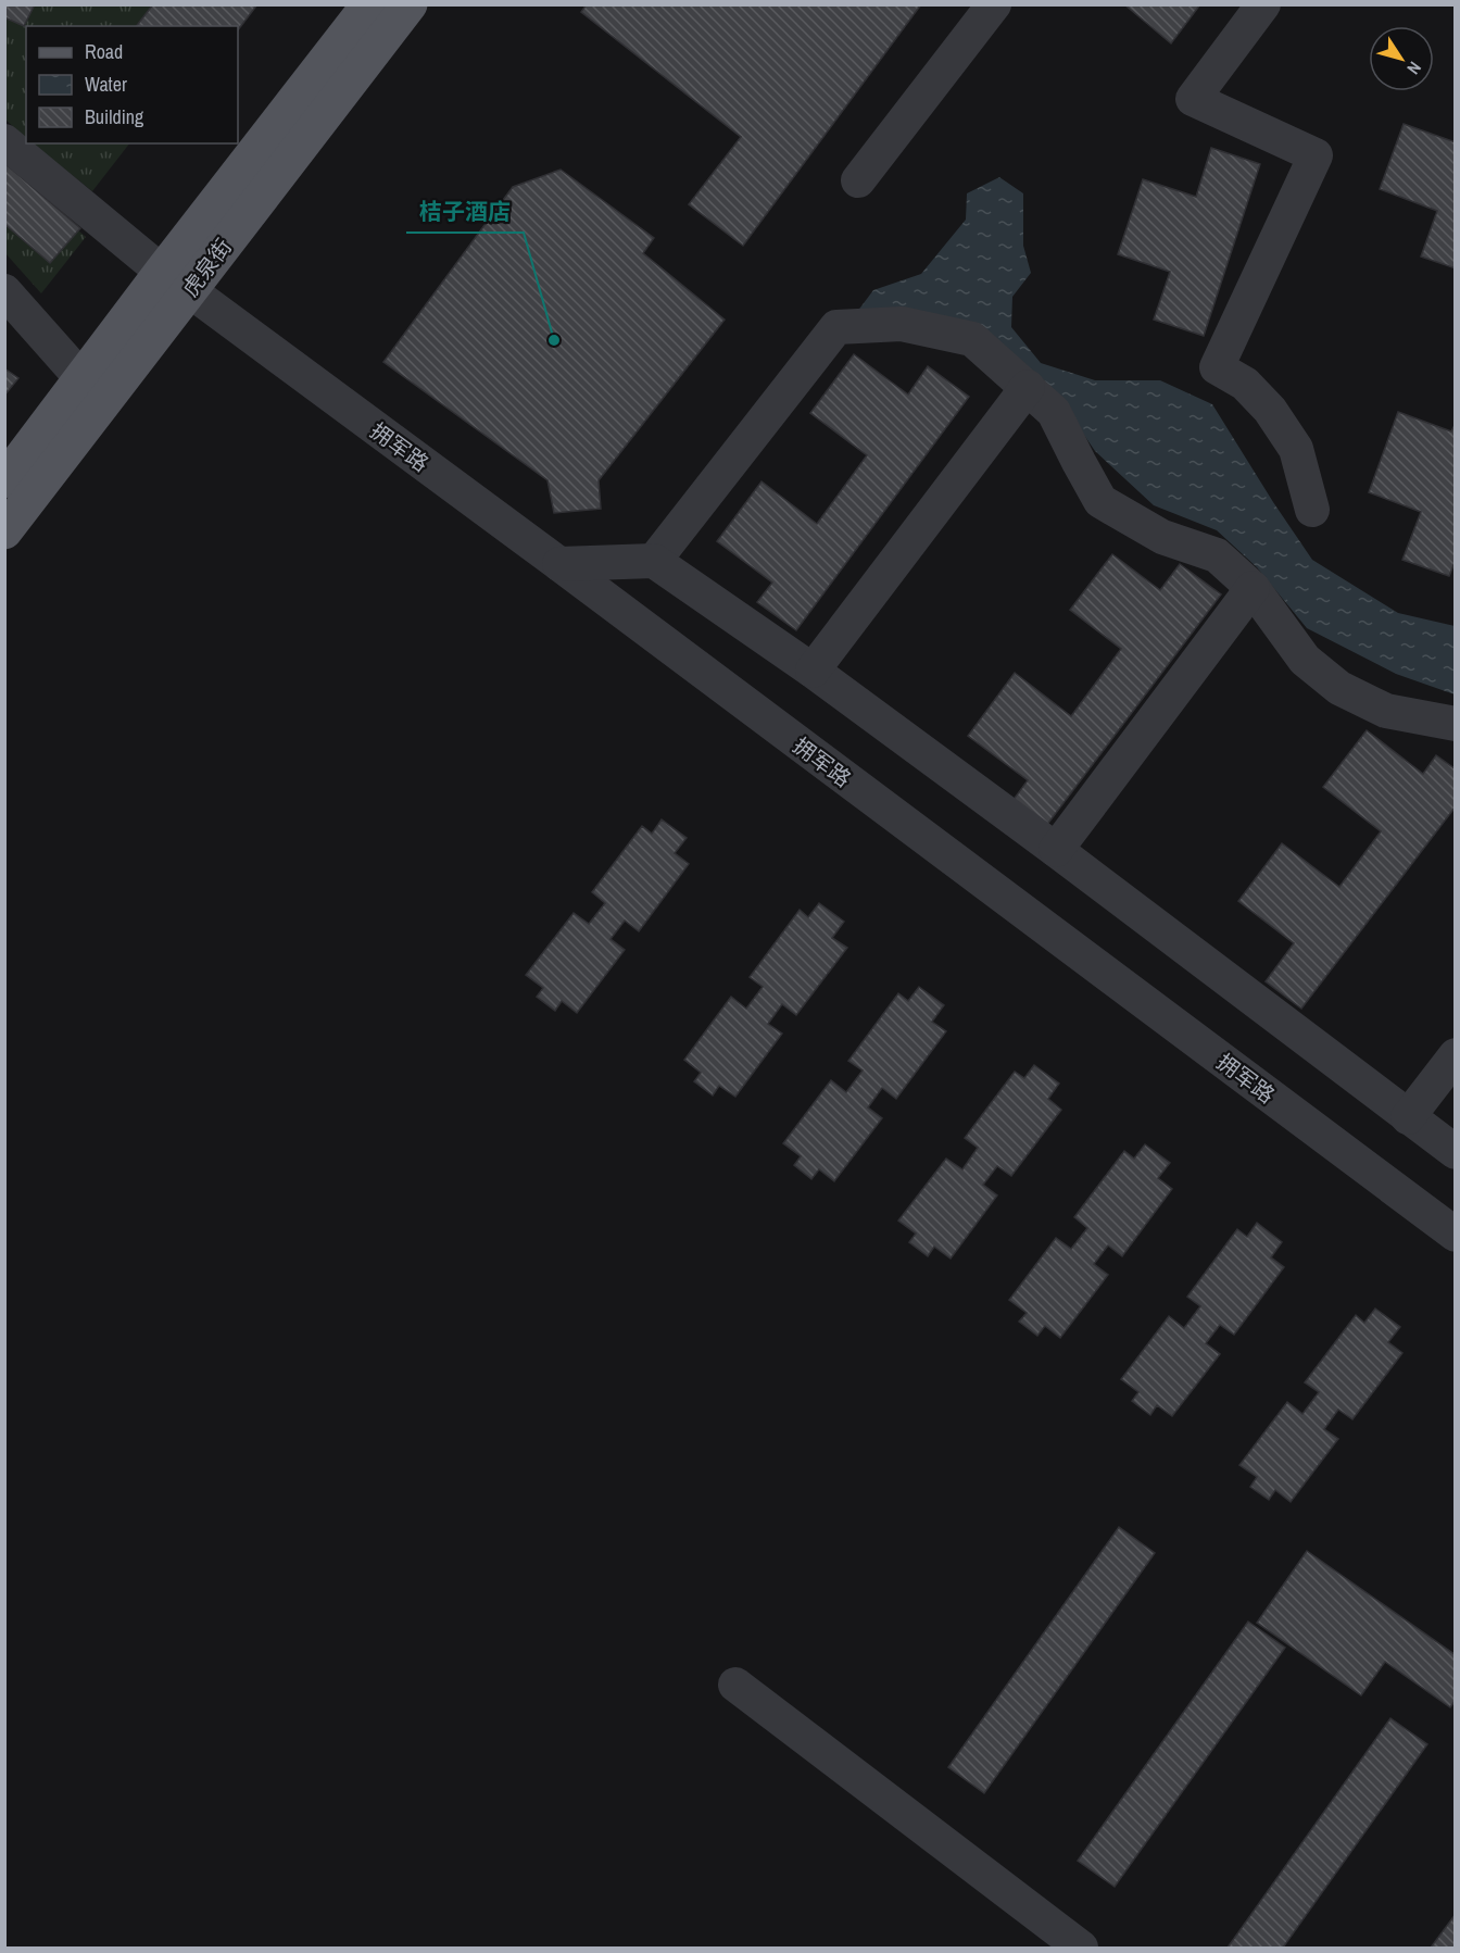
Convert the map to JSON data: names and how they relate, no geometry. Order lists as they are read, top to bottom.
{
  "streets": {
    "main road": ["虎泉街"],
    "street": ["拥军路"]
  },
  "crossings": [
    ["虎泉街", "拥军路"]
  ],
  "places": ["桔子酒店"],
  "legend": ["Road", "Water", "Building"],
  "north": "bottom right"
}
